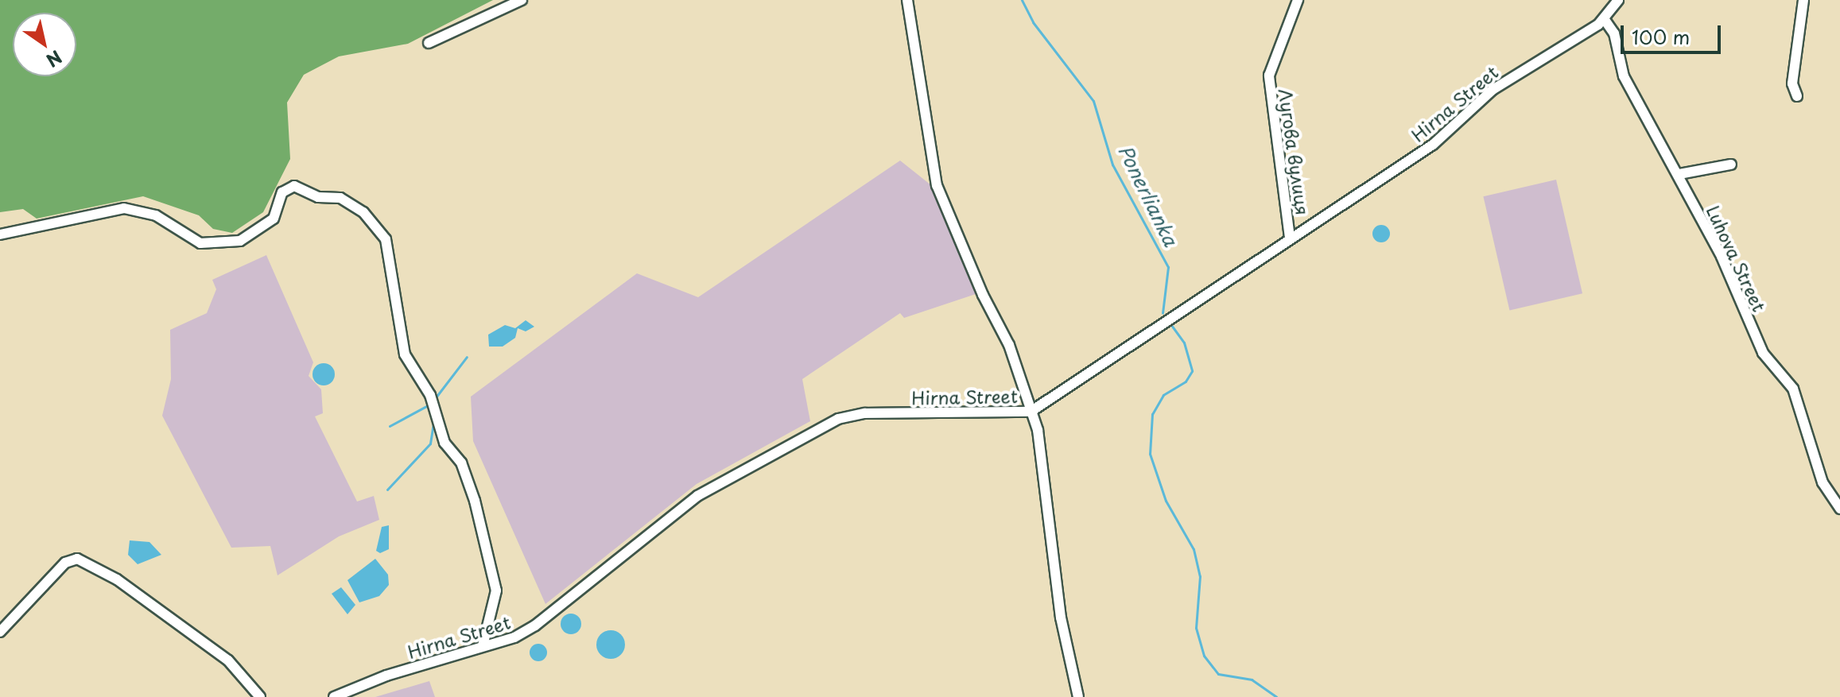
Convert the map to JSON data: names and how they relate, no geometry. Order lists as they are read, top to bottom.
{
  "streets": {
    "street": ["Hirna Street", "Лугова вулиця", "Luhova Street"]
  },
  "crossings": [
    ["Hirna Street", "Лугова вулиця"],
    ["Hirna Street", "Luhova Street"]
  ],
  "water": ["Ponerlianka"],
  "scale_bar": "100 m",
  "north": "bottom right"
}
